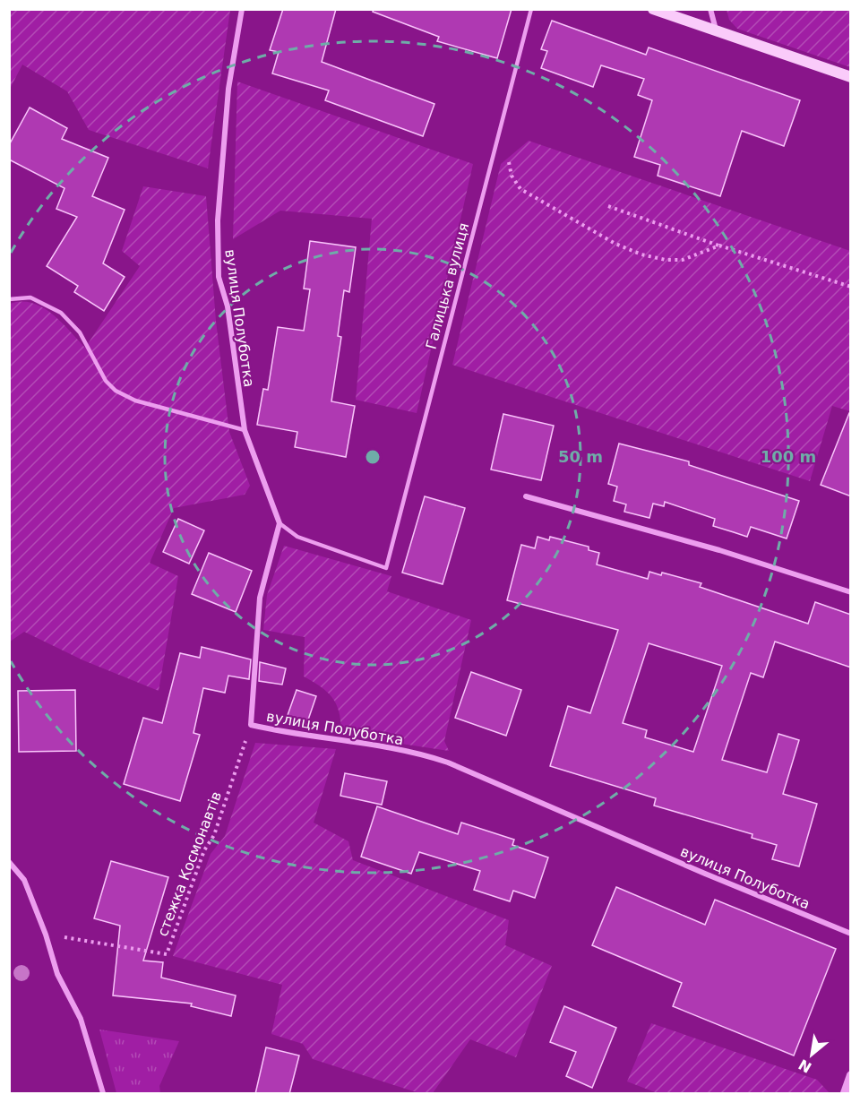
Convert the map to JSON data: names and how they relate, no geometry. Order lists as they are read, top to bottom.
{
  "streets": {
    "street": ["вулиця Полуботка"],
    "lane": ["Галицька вулиця"],
    "path": ["стежка Космонавтів"]
  },
  "crossings": [
    ["Галицька вулиця", "вулиця Полуботка"],
    ["вулиця Полуботка", "стежка Космонавтів"]
  ],
  "north": "bottom left",
  "rings": ["50 m", "100 m"]
}
